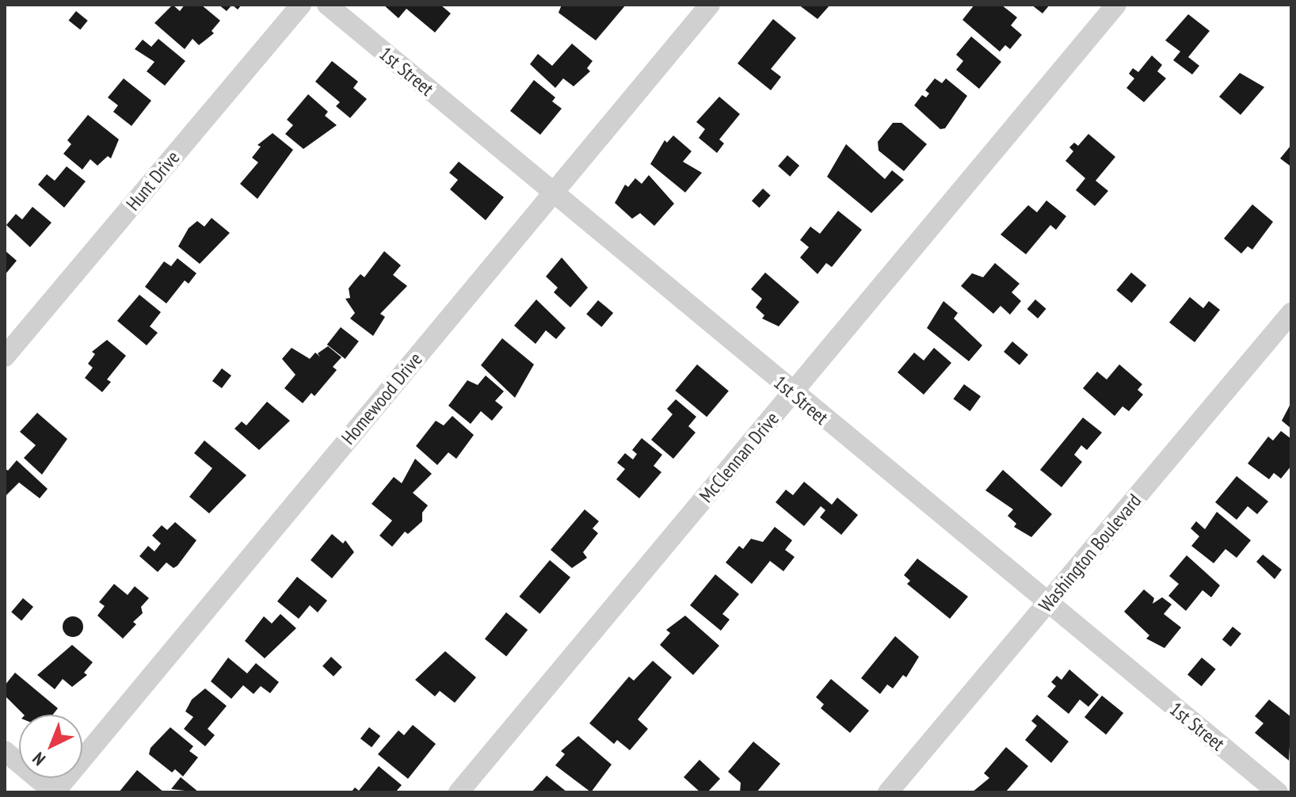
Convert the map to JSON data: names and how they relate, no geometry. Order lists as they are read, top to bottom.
{
  "streets": {
    "street": [
      "1st Street",
      "Hunt Drive",
      "Homewood Drive",
      "McClennan Drive",
      "Washington Boulevard"
    ]
  },
  "crossings": [
    ["1st Street", "Homewood Drive"],
    ["1st Street", "McClennan Drive"],
    ["1st Street", "Washington Boulevard"]
  ],
  "north": "bottom left"
}
